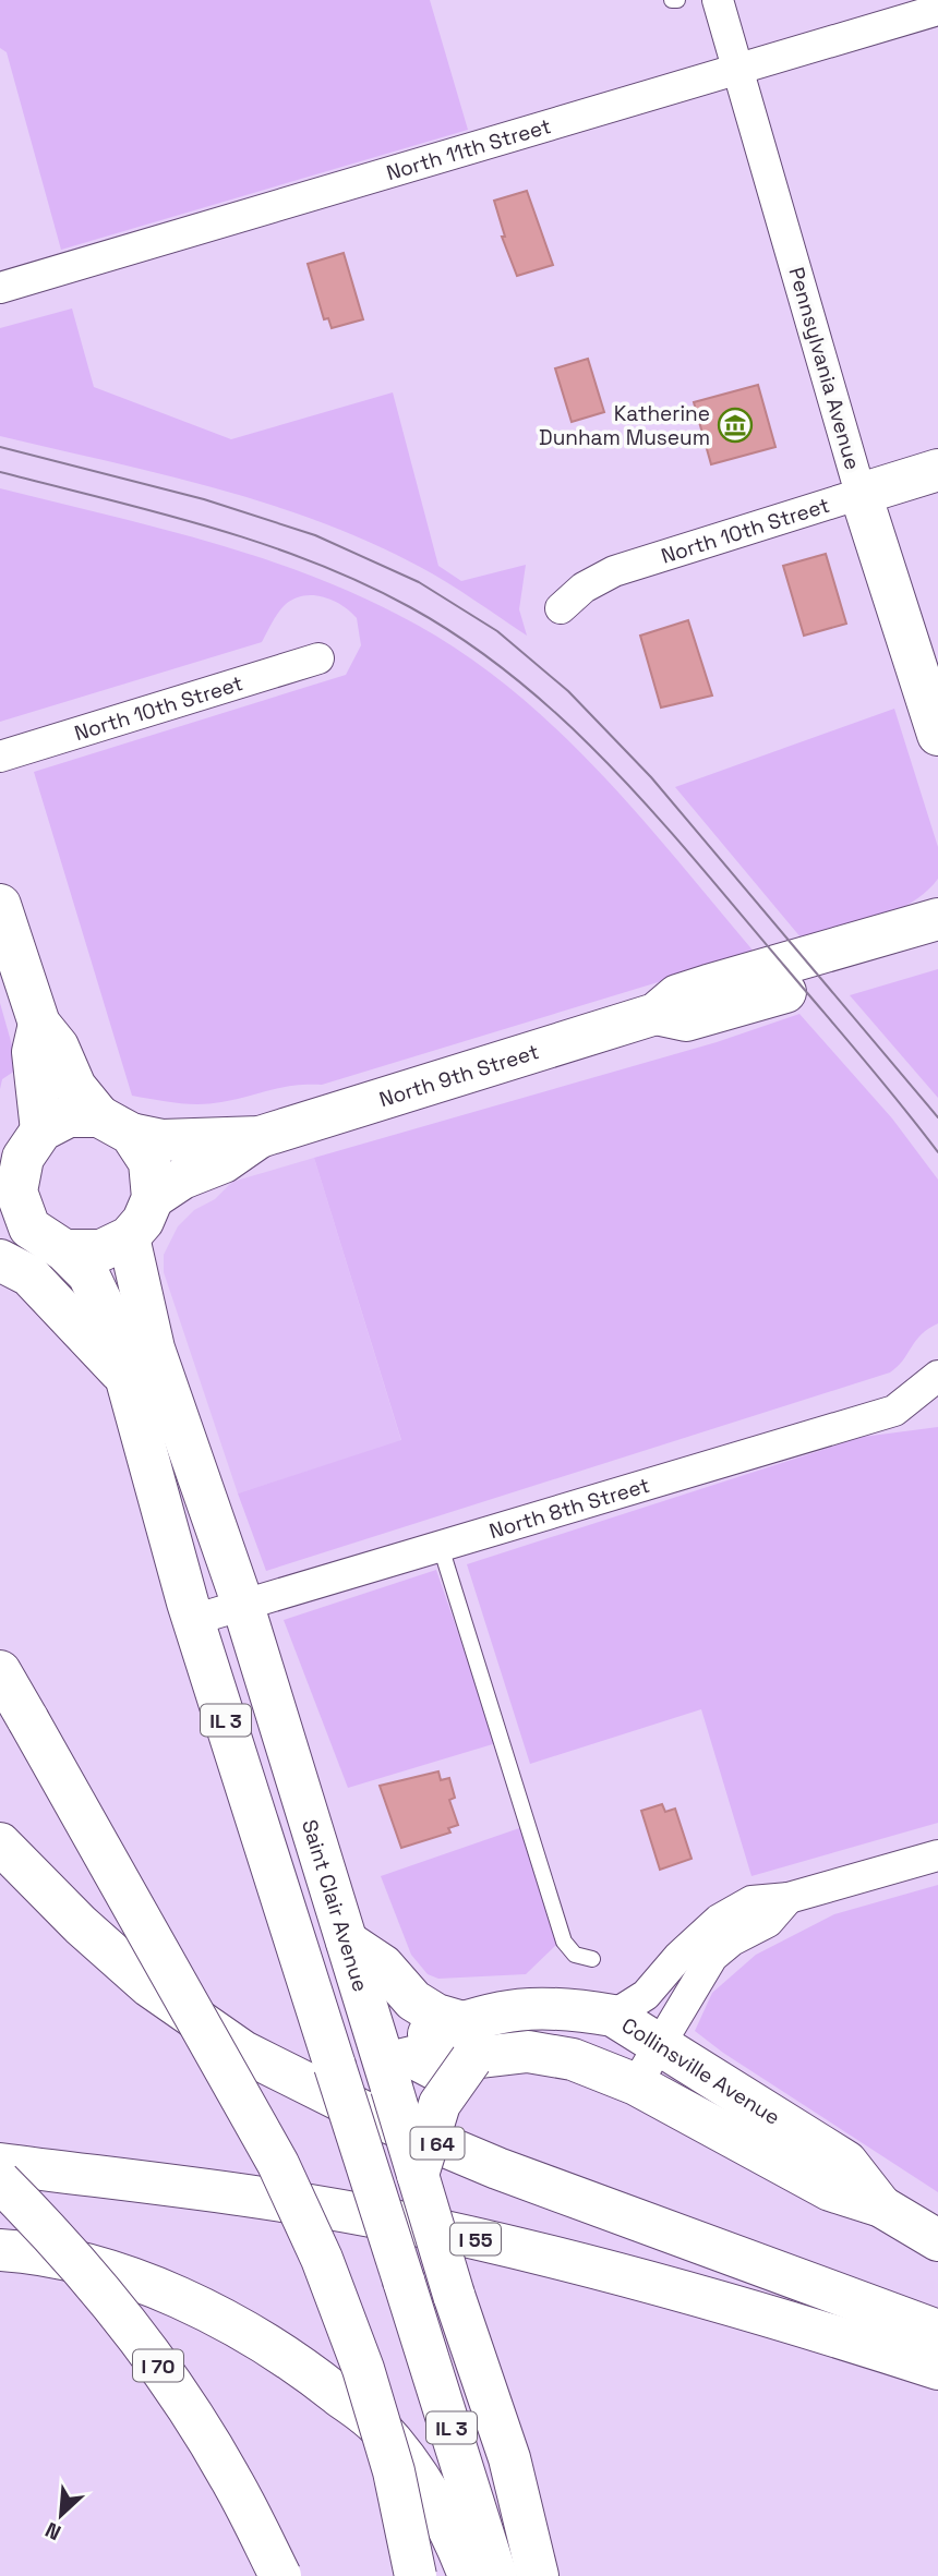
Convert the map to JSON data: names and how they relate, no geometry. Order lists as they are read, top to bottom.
{
  "streets": {
    "main road": [
      "Pennsylvania Avenue",
      "North 10th Street",
      "North 9th Street",
      "IL 3",
      "Saint Clair Avenue",
      "Collinsville Avenue",
      "I 64",
      "I 55",
      "I 70"
    ],
    "street": ["North 11th Street", "North 8th Street"]
  },
  "crossings": [
    ["North 11th Street", "Pennsylvania Avenue"],
    ["Pennsylvania Avenue", "North 10th Street"],
    ["North 9th Street", "Saint Clair Avenue"],
    ["North 8th Street", "Saint Clair Avenue"],
    ["Saint Clair Avenue", "Collinsville Avenue"]
  ],
  "places": {
    "museum": ["Katherine Dunham Museum"]
  },
  "north": "bottom left"
}
